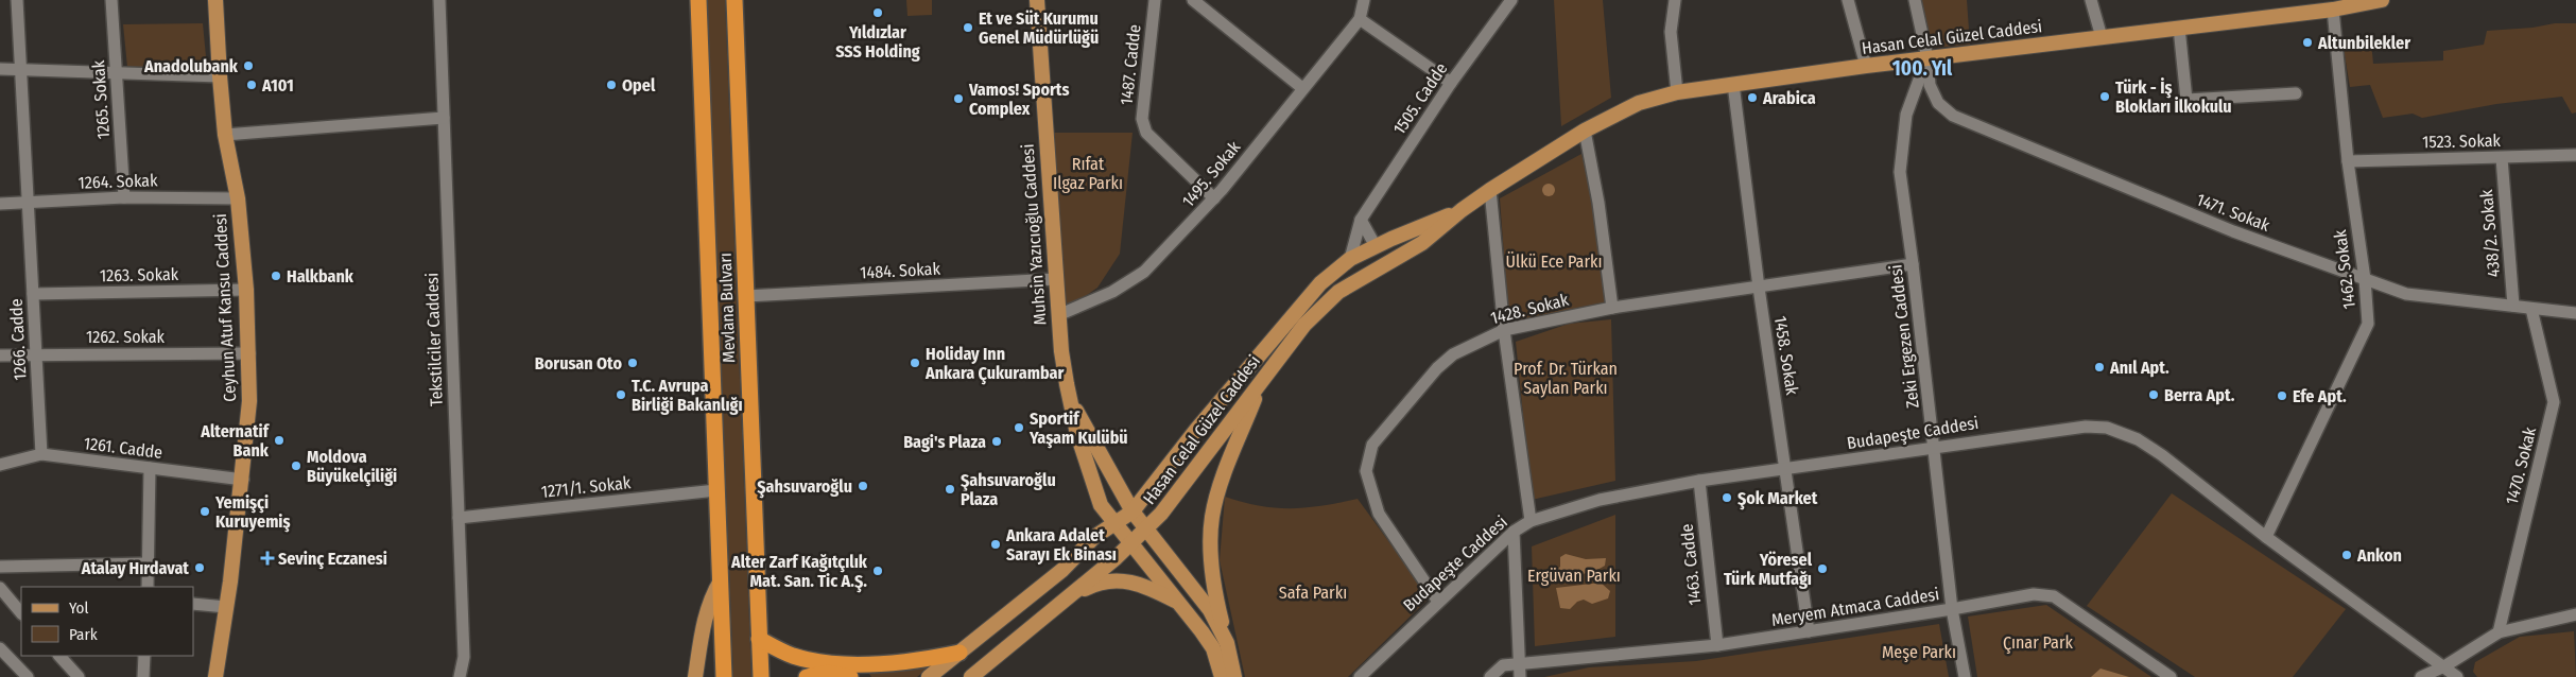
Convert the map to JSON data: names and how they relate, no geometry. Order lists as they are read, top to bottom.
{
  "streets": {
    "highway": ["Mevlana Bulvarı"],
    "main road": ["Hasan Celal Güzel Caddesi", "Muhsin Yazıcıoğlu Caddesi", "Ceyhun Atuf Kansu Caddesi"],
    "street": [
      "1487. Cadde",
      "1505. Cadde",
      "1265. Sokak",
      "1523. Sokak",
      "1495. Sokak",
      "1264. Sokak",
      "1471. Sokak",
      "438/2. Sokak",
      "1462. Sokak",
      "1484. Sokak",
      "1263. Sokak",
      "1428. Sokak",
      "1262. Sokak",
      "Zeki Ergezen Caddesi",
      "1266. Cadde",
      "Tekstilciler Caddesi",
      "1458. Sokak",
      "Budapeşte Caddesi",
      "1261. Cadde",
      "1470. Sokak",
      "1271/1. Sokak",
      "1463. Cadde",
      "Meryem Atmaca Caddesi"
    ]
  },
  "crossings": [
    ["Hasan Celal Güzel Caddesi", "1505. Cadde"],
    ["Hasan Celal Güzel Caddesi", "1471. Sokak"],
    ["Hasan Celal Güzel Caddesi", "Muhsin Yazıcıoğlu Caddesi"],
    ["Hasan Celal Güzel Caddesi", "1462. Sokak"],
    ["Hasan Celal Güzel Caddesi", "Zeki Ergezen Caddesi"],
    ["Hasan Celal Güzel Caddesi", "1458. Sokak"],
    ["1487. Cadde", "1495. Sokak"],
    ["1265. Sokak", "1264. Sokak"],
    ["1523. Sokak", "438/2. Sokak"],
    ["1523. Sokak", "1462. Sokak"],
    ["1495. Sokak", "Muhsin Yazıcıoğlu Caddesi"],
    ["1264. Sokak", "Ceyhun Atuf Kansu Caddesi"],
    ["1264. Sokak", "1266. Cadde"],
    ["1471. Sokak", "438/2. Sokak"],
    ["1471. Sokak", "1462. Sokak"],
    ["1471. Sokak", "Zeki Ergezen Caddesi"],
    ["1471. Sokak", "1470. Sokak"],
    ["Muhsin Yazıcıoğlu Caddesi", "1484. Sokak"],
    ["1462. Sokak", "Budapeşte Caddesi"],
    ["1484. Sokak", "Mevlana Bulvarı"],
    ["1263. Sokak", "Ceyhun Atuf Kansu Caddesi"],
    ["1263. Sokak", "1266. Cadde"],
    ["Ceyhun Atuf Kansu Caddesi", "1262. Sokak"],
    ["Ceyhun Atuf Kansu Caddesi", "1261. Cadde"],
    ["Mevlana Bulvarı", "1271/1. Sokak"],
    ["1428. Sokak", "Zeki Ergezen Caddesi"],
    ["1428. Sokak", "1458. Sokak"],
    ["1428. Sokak", "Budapeşte Caddesi"],
    ["1262. Sokak", "1266. Cadde"],
    ["Zeki Ergezen Caddesi", "Budapeşte Caddesi"],
    ["Zeki Ergezen Caddesi", "Meryem Atmaca Caddesi"],
    ["1266. Cadde", "1261. Cadde"],
    ["Tekstilciler Caddesi", "1271/1. Sokak"],
    ["1458. Sokak", "Budapeşte Caddesi"],
    ["1458. Sokak", "Meryem Atmaca Caddesi"],
    ["Budapeşte Caddesi", "1463. Cadde"],
    ["1463. Cadde", "Meryem Atmaca Caddesi"]
  ],
  "districts": ["100. Yıl"],
  "parks": [
    "Rıfat Ilgaz Parkı",
    "Ülkü Ece Parkı",
    "Prof. Dr. Türkan Saylan Parkı",
    "Ergüvan Parkı",
    "Safa Parkı",
    "Çınar Park",
    "Meşe Parkı"
  ],
  "places": {
    "other": [
      "Yıldızlar SSS Holding",
      "Et ve Süt Kurumu Genel Müdürlüğü",
      "Altunbilekler",
      "Anadolubank",
      "A101",
      "Opel",
      "Türk - İş Blokları İlkokulu",
      "Arabica",
      "Vamos! Sports Complex",
      "Halkbank",
      "Borusan Oto",
      "Holiday Inn Ankara Çukurambar",
      "Anıl Apt.",
      "T.C. Avrupa Birliği Bakanlığı",
      "Berra Apt.",
      "Efe Apt.",
      "Sportif Yaşam Kulübü",
      "Alternatif Bank",
      "Bagi's Plaza",
      "Moldova Büyükelçiliği",
      "Şahsuvaroğlu",
      "Şahsuvaroğlu Plaza",
      "Şok Market",
      "Yemişçi Kuruyemiş",
      "Ankara Adalet Sarayı Ek Binası",
      "Ankon",
      "Atalay Hırdavat",
      "Yöresel Türk Mutfağı",
      "Alter Zarf Kağıtçılık Mat. San. Tic A.Ş."
    ],
    "health": ["Sevinç Eczanesi"]
  },
  "legend": ["Yol", "Park"]
}
